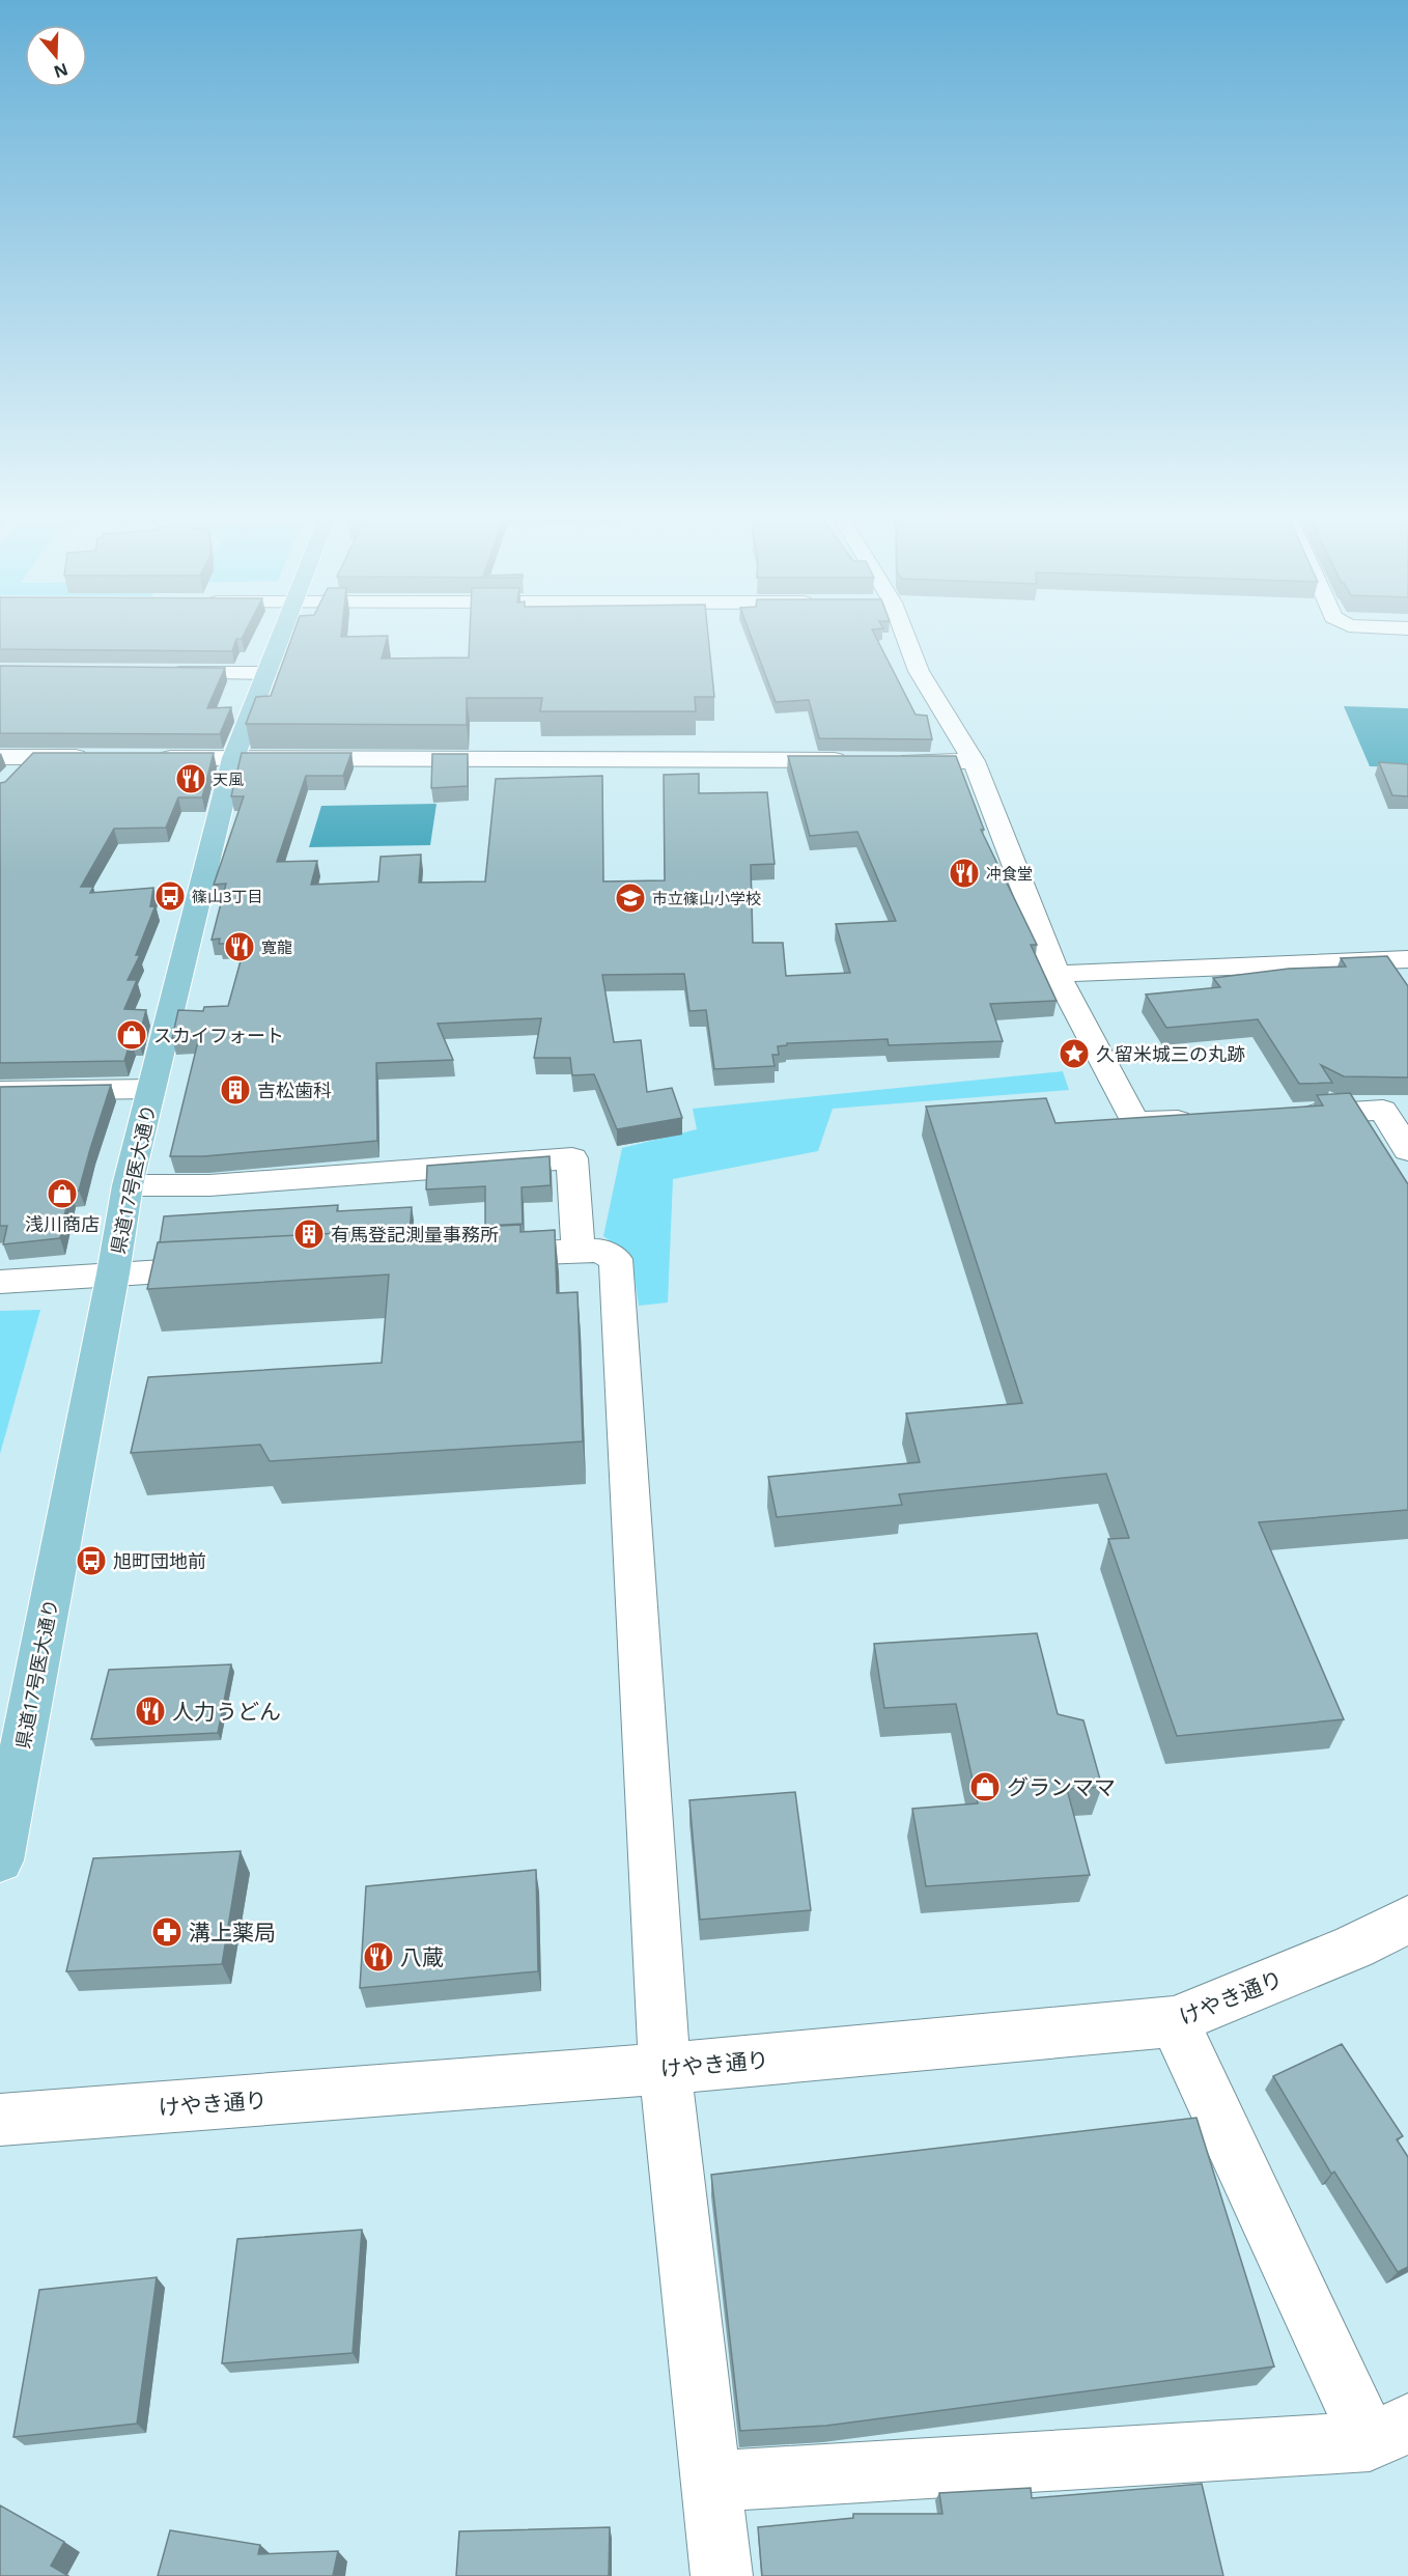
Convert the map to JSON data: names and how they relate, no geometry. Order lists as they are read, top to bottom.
{
  "streets": {
    "main road": ["県道17号医大通り"],
    "street": ["けやき通り"]
  },
  "places": {
    "restaurant": [
      "天風",
      "冲食堂",
      "寛龍",
      "人力うどん",
      "八蔵"
    ],
    "bus stop": ["篠山3丁目", "旭町団地前"],
    "school or university": ["市立篠山小学校"],
    "shop": ["スカイフォート", "浅川商店", "グランママ"],
    "place": ["久留米城三の丸跡"],
    "building": ["吉松歯科", "有馬登記測量事務所"],
    "pharmacy": ["溝上薬局"]
  },
  "north": "bottom"
}
